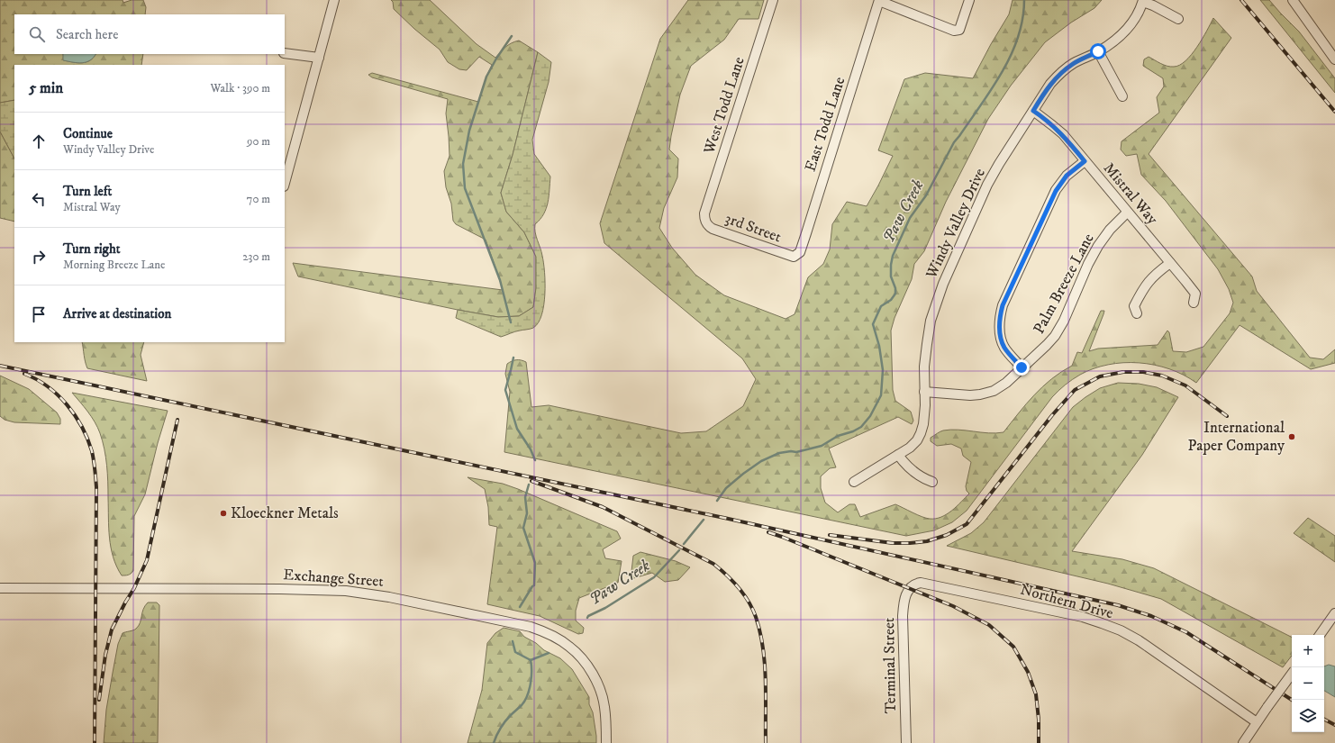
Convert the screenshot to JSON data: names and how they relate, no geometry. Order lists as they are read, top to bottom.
{
  "streets": {
    "street": [
      "West Todd Lane",
      "East Todd Lane",
      "Mistral Way",
      "Windy Valley Drive",
      "3rd Street",
      "Palm Breeze Lane",
      "Exchange Street",
      "Northern Drive",
      "Terminal Street"
    ]
  },
  "crossings": [
    ["West Todd Lane", "3rd Street"],
    ["East Todd Lane", "3rd Street"],
    ["Mistral Way", "Windy Valley Drive"],
    ["Mistral Way", "Palm Breeze Lane"],
    ["Windy Valley Drive", "Palm Breeze Lane"],
    ["Northern Drive", "Terminal Street"]
  ],
  "water": ["Paw Creek"],
  "places": ["International Paper Company", "Kloeckner Metals"],
  "page": {
    "search": "Search here",
    "heading": ["5 min", "Walk · 390 m"],
    "list": [
      ["Continue", "Windy Valley Drive", "90 m"],
      ["Turn left", "Mistral Way", "70 m"],
      ["Turn right", "Morning Breeze Lane", "230 m"],
      "Arrive at destination"
    ],
    "map_buttons": ["+", "−"]
  }
}
